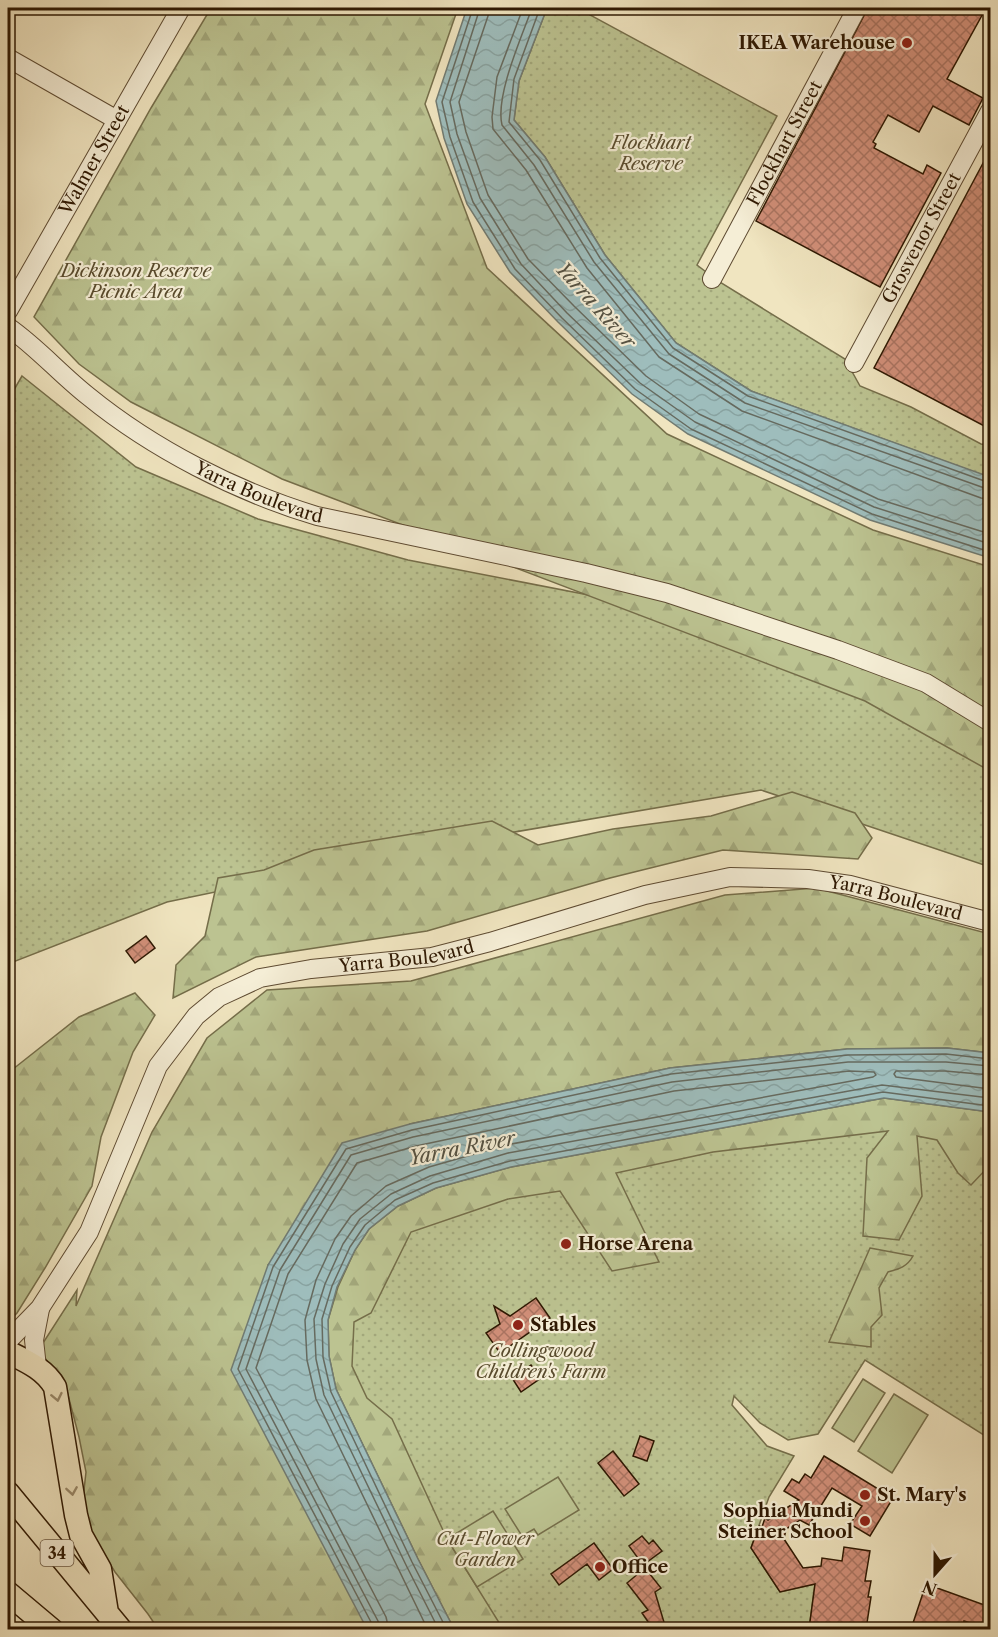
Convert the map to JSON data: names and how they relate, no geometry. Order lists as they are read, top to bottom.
{
  "streets": {
    "main road": ["34"],
    "street": [
      "Flockhart Street",
      "Walmer Street",
      "Grosvenor Street",
      "Yarra Boulevard"
    ]
  },
  "water": ["Yarra River"],
  "parks": [
    "Flockhart Reserve",
    "Dickinson Reserve Picnic Area",
    "Collingwood Children's Farm",
    "Cut-Flower Garden"
  ],
  "places": [
    "IKEA Warehouse",
    "Horse Arena",
    "Stables",
    "St. Mary's",
    "Sophia Mundi Steiner School",
    "Office"
  ],
  "north": "bottom"
}
